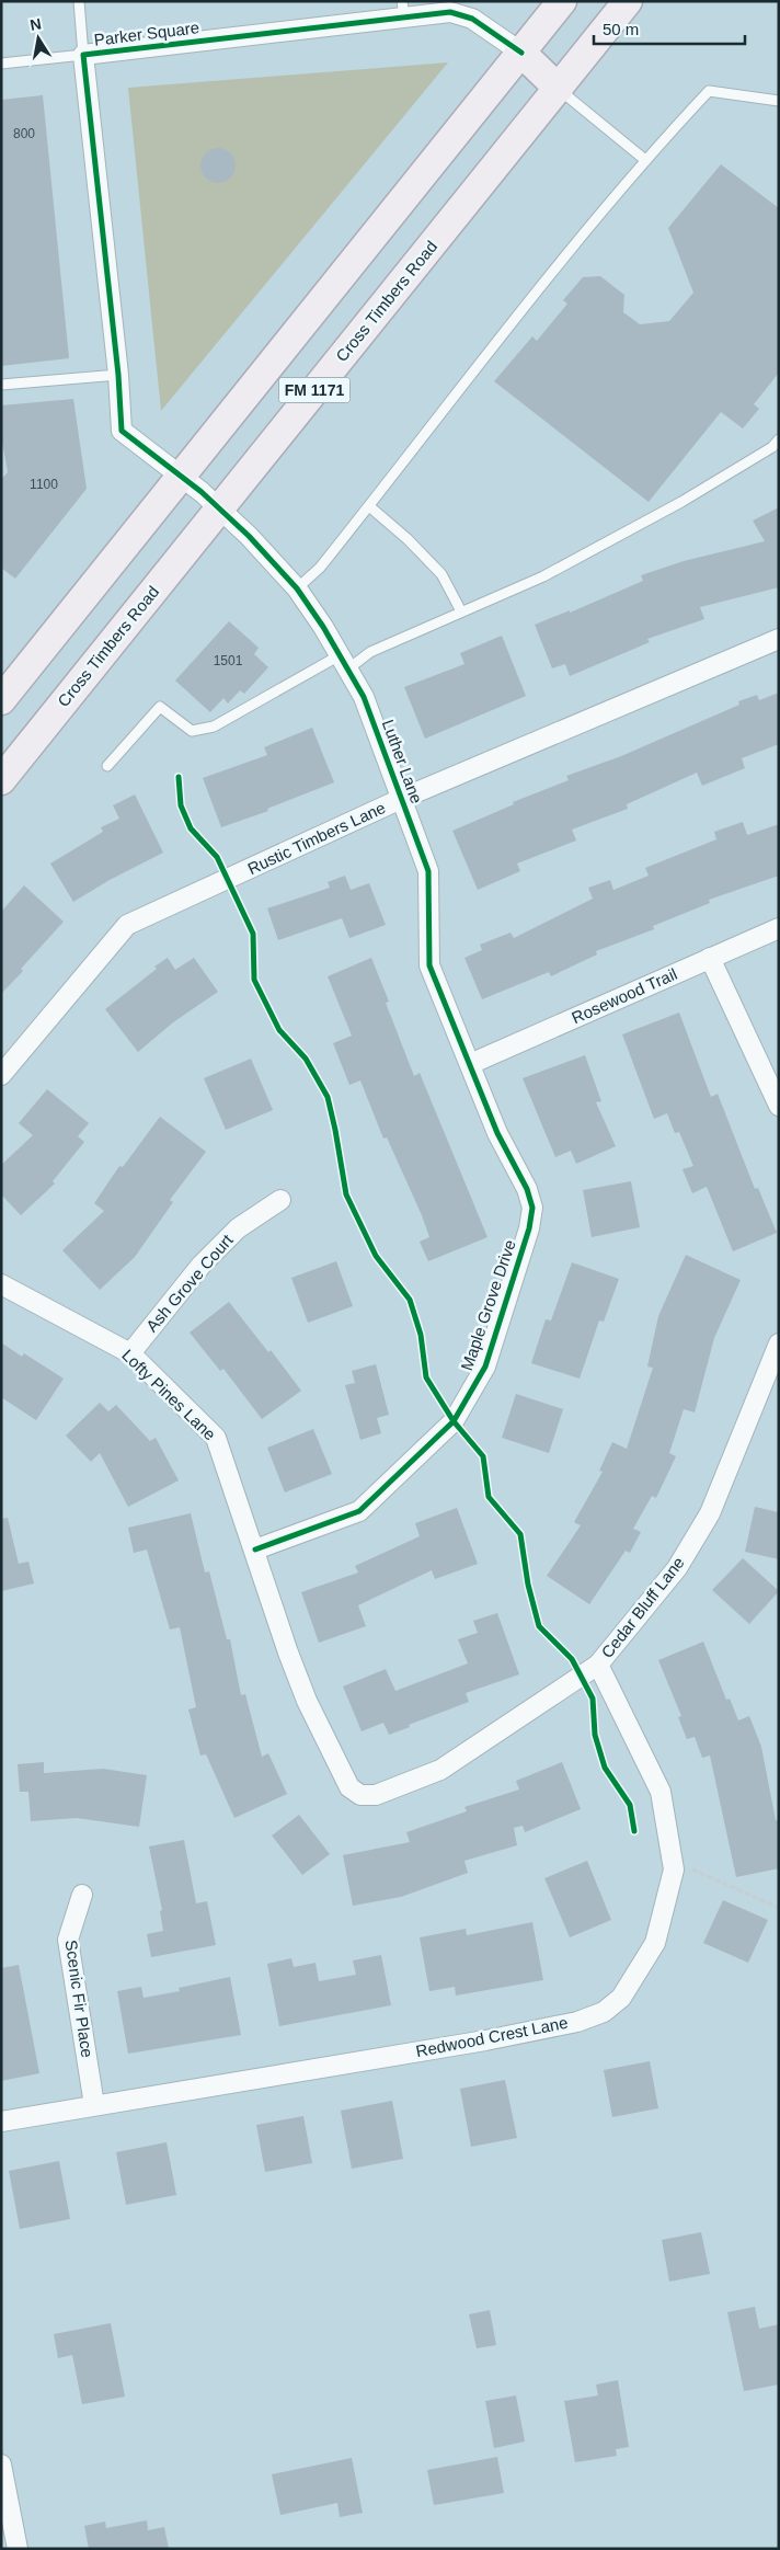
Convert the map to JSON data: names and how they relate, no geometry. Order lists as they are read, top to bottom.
{
  "streets": {
    "main road": ["Cross Timbers Road", "FM 1171"],
    "street": [
      "Parker Square",
      "Luther Lane",
      "Rustic Timbers Lane",
      "Rosewood Trail",
      "Ash Grove Court",
      "Maple Grove Drive",
      "Lofty Pines Lane",
      "Cedar Bluff Lane",
      "Scenic Fir Place",
      "Redwood Crest Lane"
    ]
  },
  "crossings": [
    ["Parker Square", "Cross Timbers Road"],
    ["Parker Square", "FM 1171"],
    ["Parker Square", "Luther Lane"],
    ["Cross Timbers Road", "Luther Lane"],
    ["Luther Lane", "Rustic Timbers Lane"],
    ["Luther Lane", "Rosewood Trail"],
    ["Luther Lane", "Maple Grove Drive"],
    ["Rosewood Trail", "Maple Grove Drive"],
    ["Ash Grove Court", "Lofty Pines Lane"],
    ["Maple Grove Drive", "Lofty Pines Lane"],
    ["Lofty Pines Lane", "Cedar Bluff Lane"],
    ["Cedar Bluff Lane", "Redwood Crest Lane"],
    ["Scenic Fir Place", "Redwood Crest Lane"]
  ],
  "house_numbers": ["800", "1100", "1501"],
  "scale_bar": "50 m",
  "north": "top"
}
